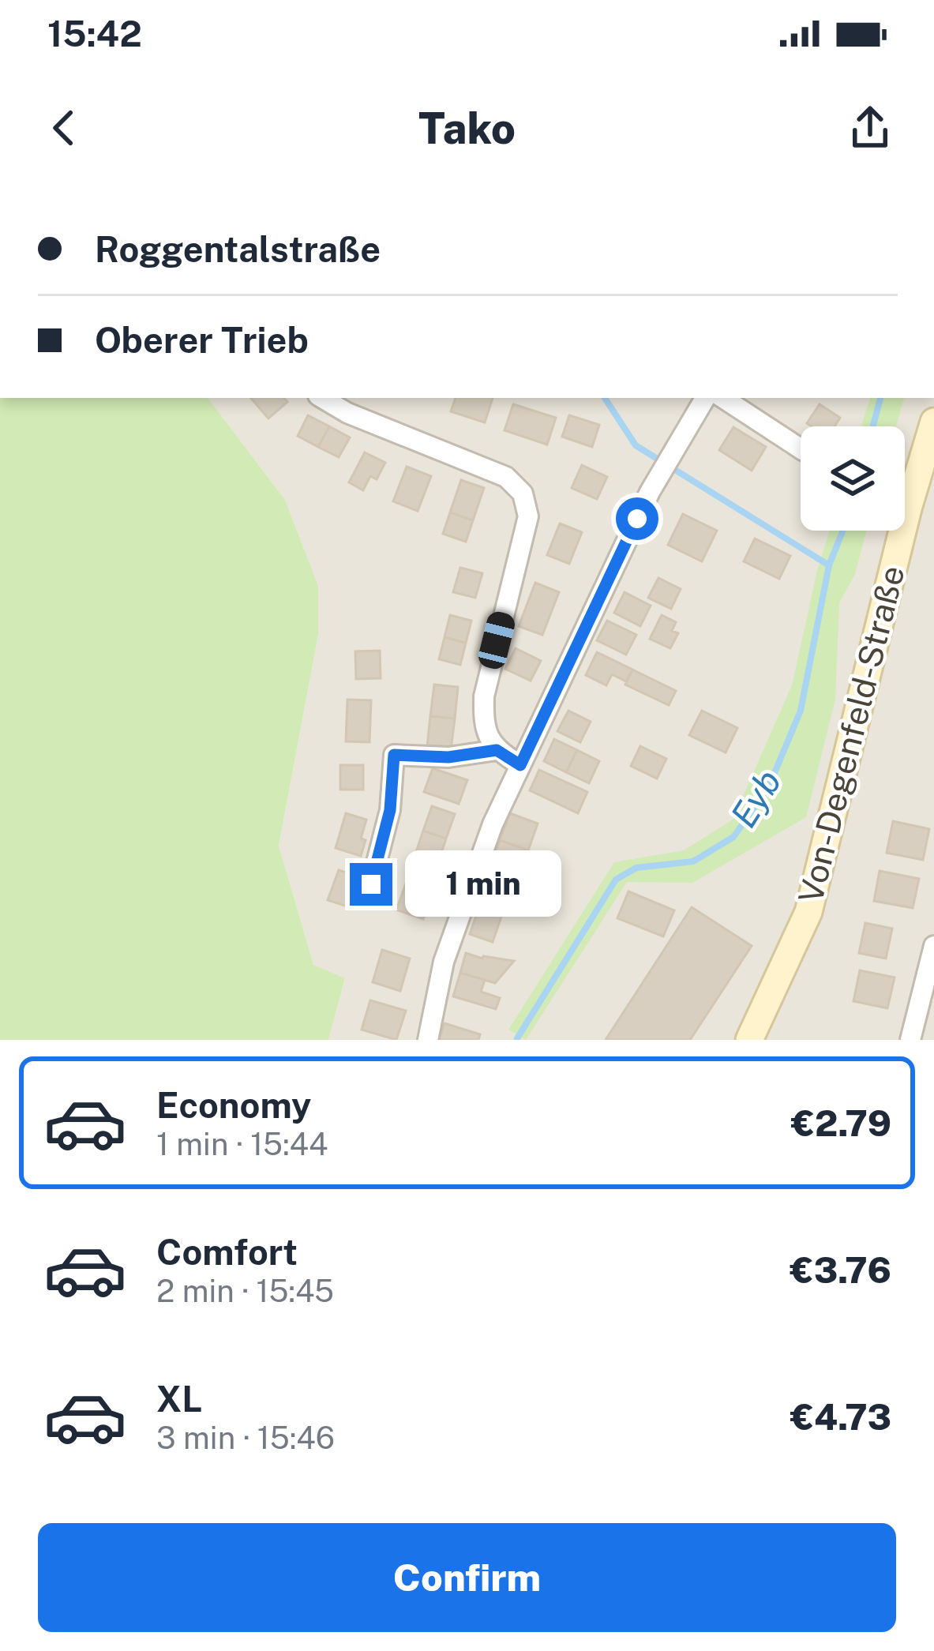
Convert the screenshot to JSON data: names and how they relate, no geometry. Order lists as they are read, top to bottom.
{
  "streets": {
    "main road": ["Von-Degenfeld-Straße"]
  },
  "water": ["Eyb"],
  "page": {
    "status": "15:42",
    "header": "Tako",
    "banner": ["Roggentalstraße", "Oberer Trieb"],
    "bubble": "1 min",
    "list": [
      {
        "name": "Economy",
        "note": "1 min · 15:44",
        "value": "€2.79"
      },
      {
        "name": "Comfort",
        "note": "2 min · 15:45",
        "value": "€3.76"
      },
      {
        "name": "XL",
        "note": "3 min · 15:46",
        "value": "€4.73"
      }
    ],
    "buttons": "Confirm"
  }
}
